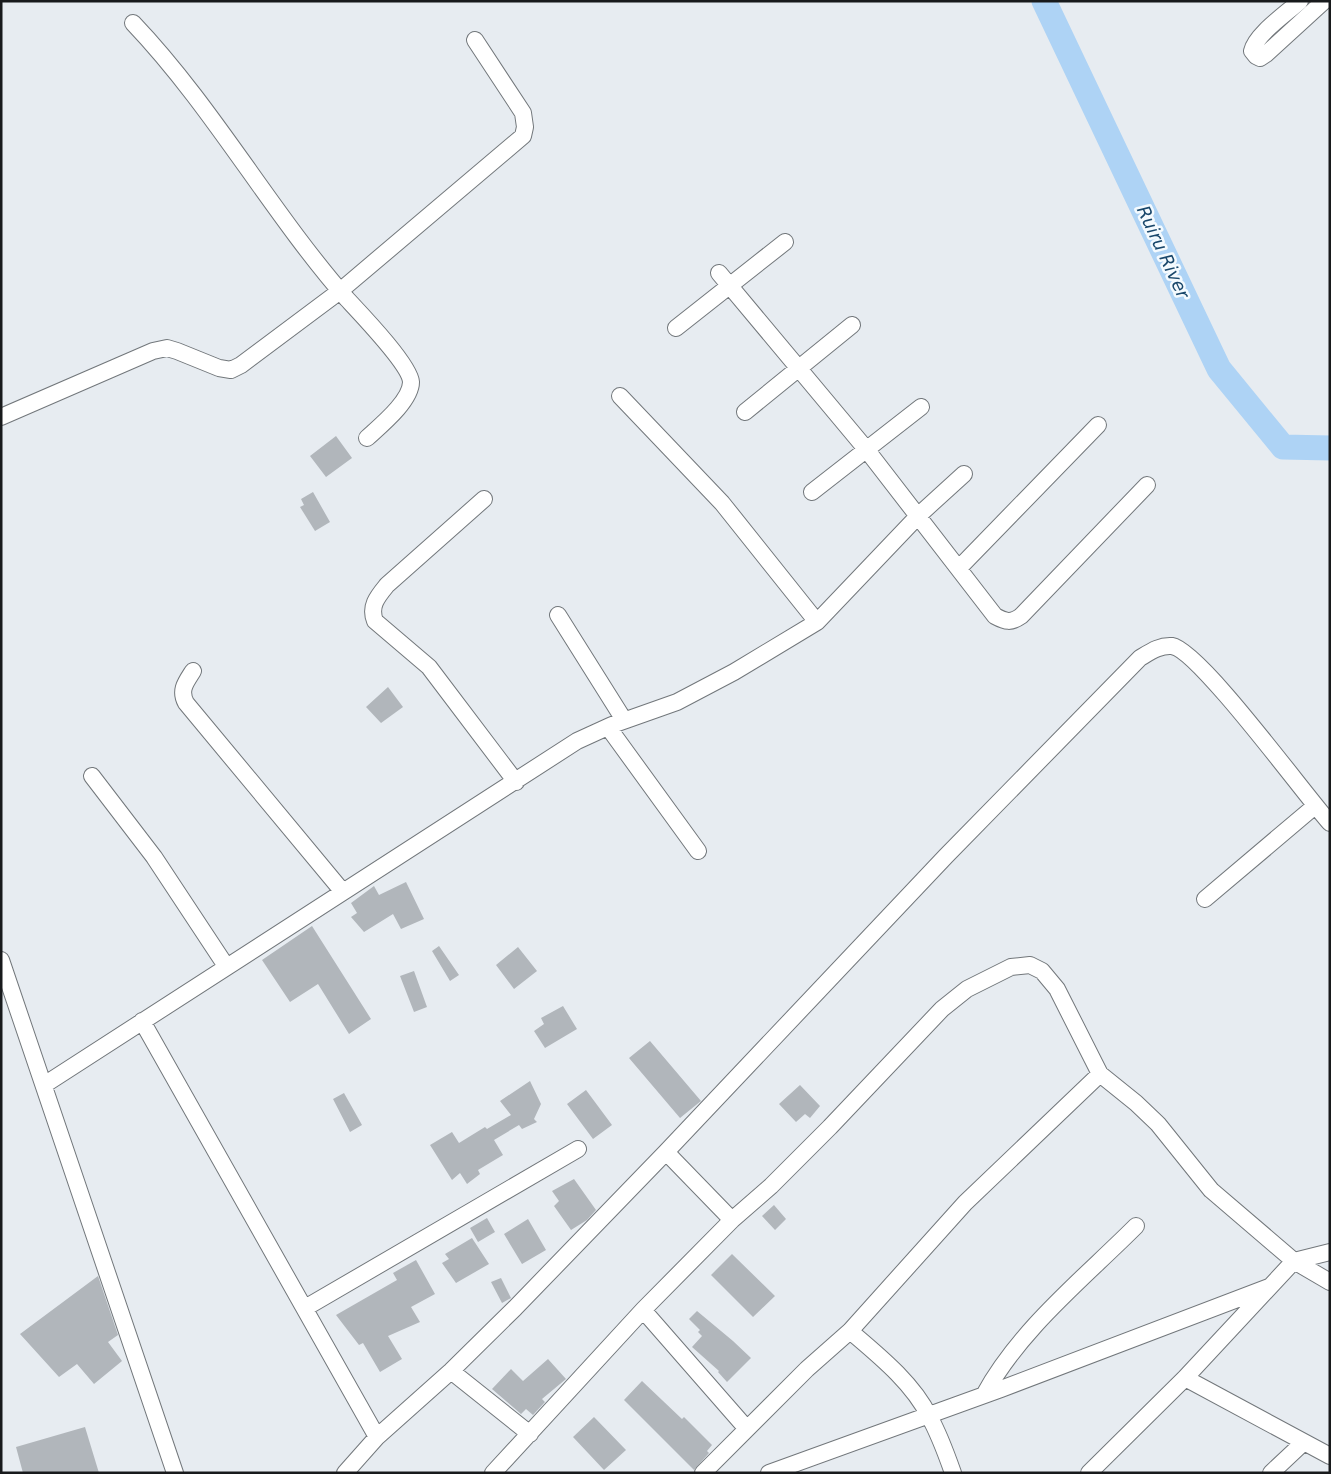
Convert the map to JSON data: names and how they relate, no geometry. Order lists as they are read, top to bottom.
{
  "water": ["Ruiru River"]
}
